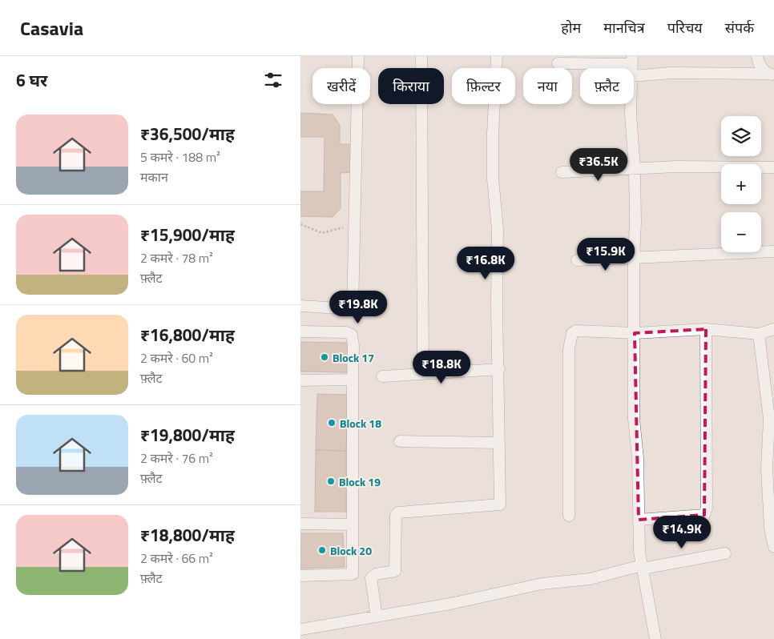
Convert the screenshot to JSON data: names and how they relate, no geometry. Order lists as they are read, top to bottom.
{
  "places": [
    "Block 17",
    "Block 18",
    "Block 19",
    "Block 20"
  ],
  "page": {
    "header": "Casavia",
    "nav": [
      "होम",
      "मानचित्र",
      "परिचय",
      "संपर्क"
    ],
    "heading": "6 घर",
    "chip": [
      "खरीदें",
      "किराया",
      "फ़िल्टर",
      "नया",
      "फ़्लैट"
    ],
    "list": [
      {
        "name": "₹36,500/माह",
        "note": "5 कमरे · 188 m² · मकान"
      },
      {
        "name": "₹15,900/माह",
        "note": "2 कमरे · 78 m² · फ़्लैट"
      },
      {
        "name": "₹16,800/माह",
        "note": "2 कमरे · 60 m² · फ़्लैट"
      },
      {
        "name": "₹19,800/माह",
        "note": "2 कमरे · 76 m² · फ़्लैट"
      },
      {
        "name": "₹18,800/माह",
        "note": "2 कमरे · 66 m² · फ़्लैट"
      }
    ],
    "map_buttons": ["+", "−"],
    "price": [
      "₹36.5K",
      "₹15.9K",
      "₹16.8K",
      "₹19.8K",
      "₹18.8K",
      "₹14.9K"
    ]
  }
}
